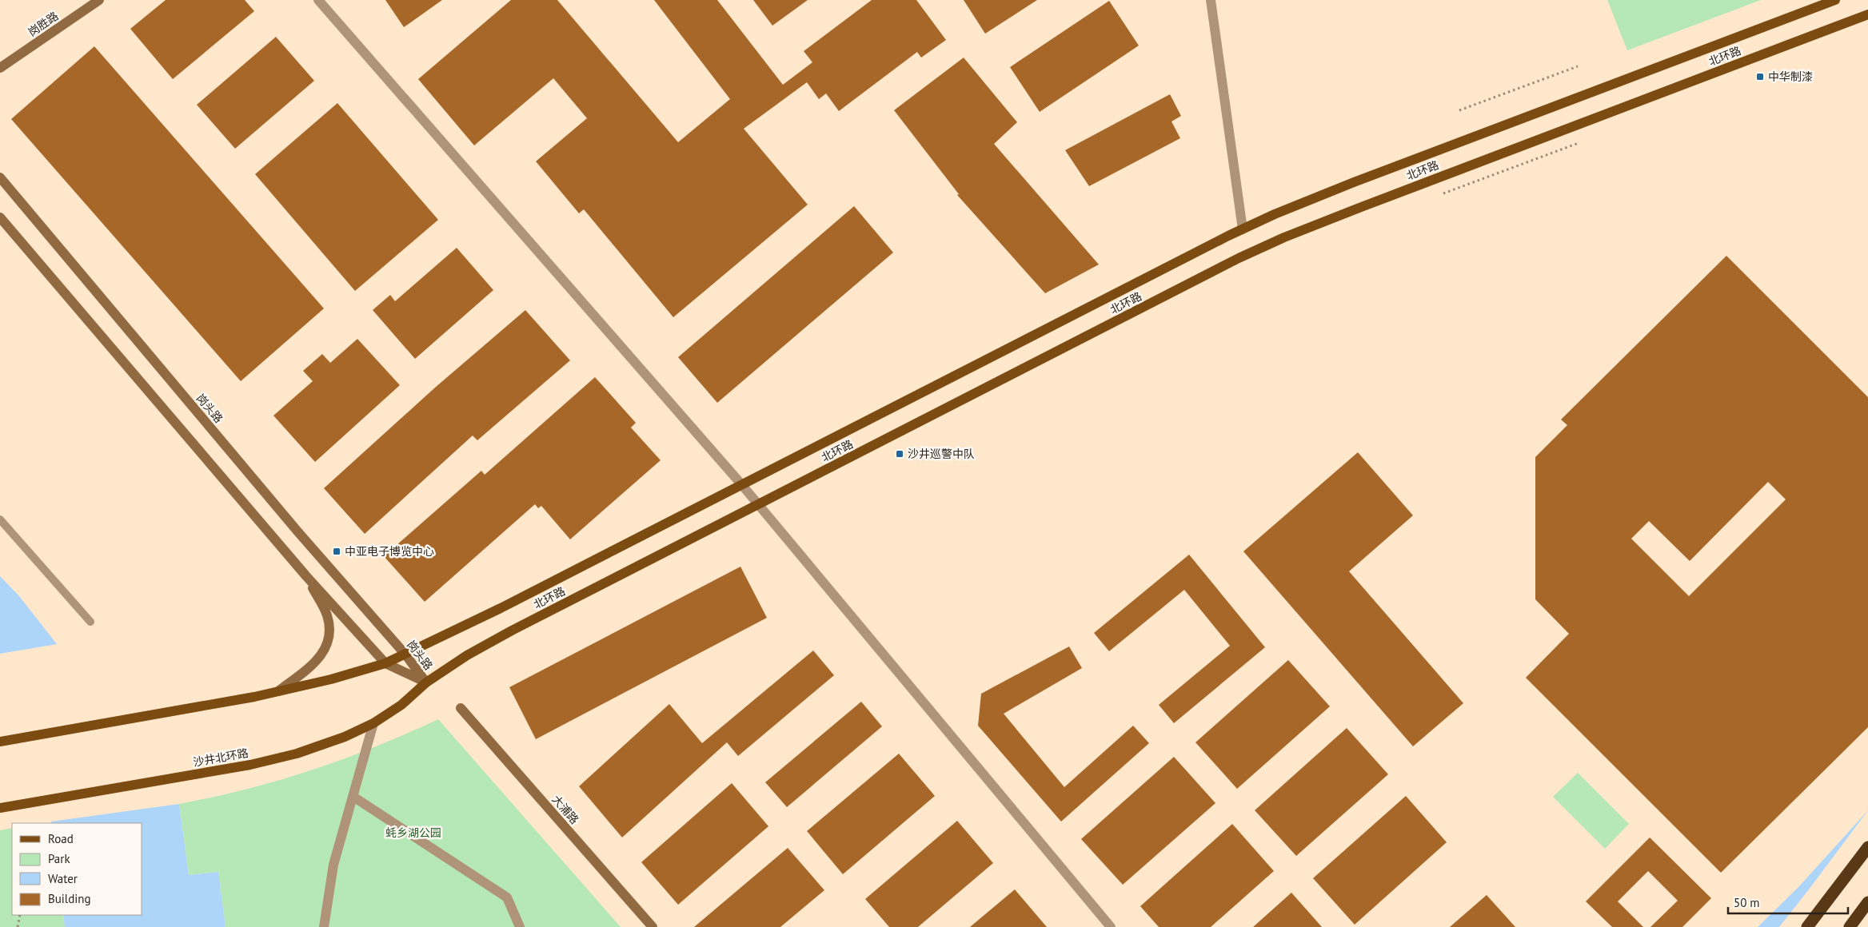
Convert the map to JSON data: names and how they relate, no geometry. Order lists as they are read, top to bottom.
{
  "streets": {
    "main road": ["北环路", "沙井北环路"],
    "street": ["岗胜路", "岗头路", "大浦路"]
  },
  "crossings": [
    ["北环路", "岗头路"],
    ["北环路", "沙井北环路"],
    ["岗头路", "沙井北环路"]
  ],
  "parks": ["蚝乡湖公园"],
  "places": {
    "transit": ["中华制漆", "沙井巡警中队", "中亚电子博览中心"]
  },
  "legend": [
    "Road",
    "Park",
    "Water",
    "Building"
  ],
  "scale_bar": "50 m"
}
